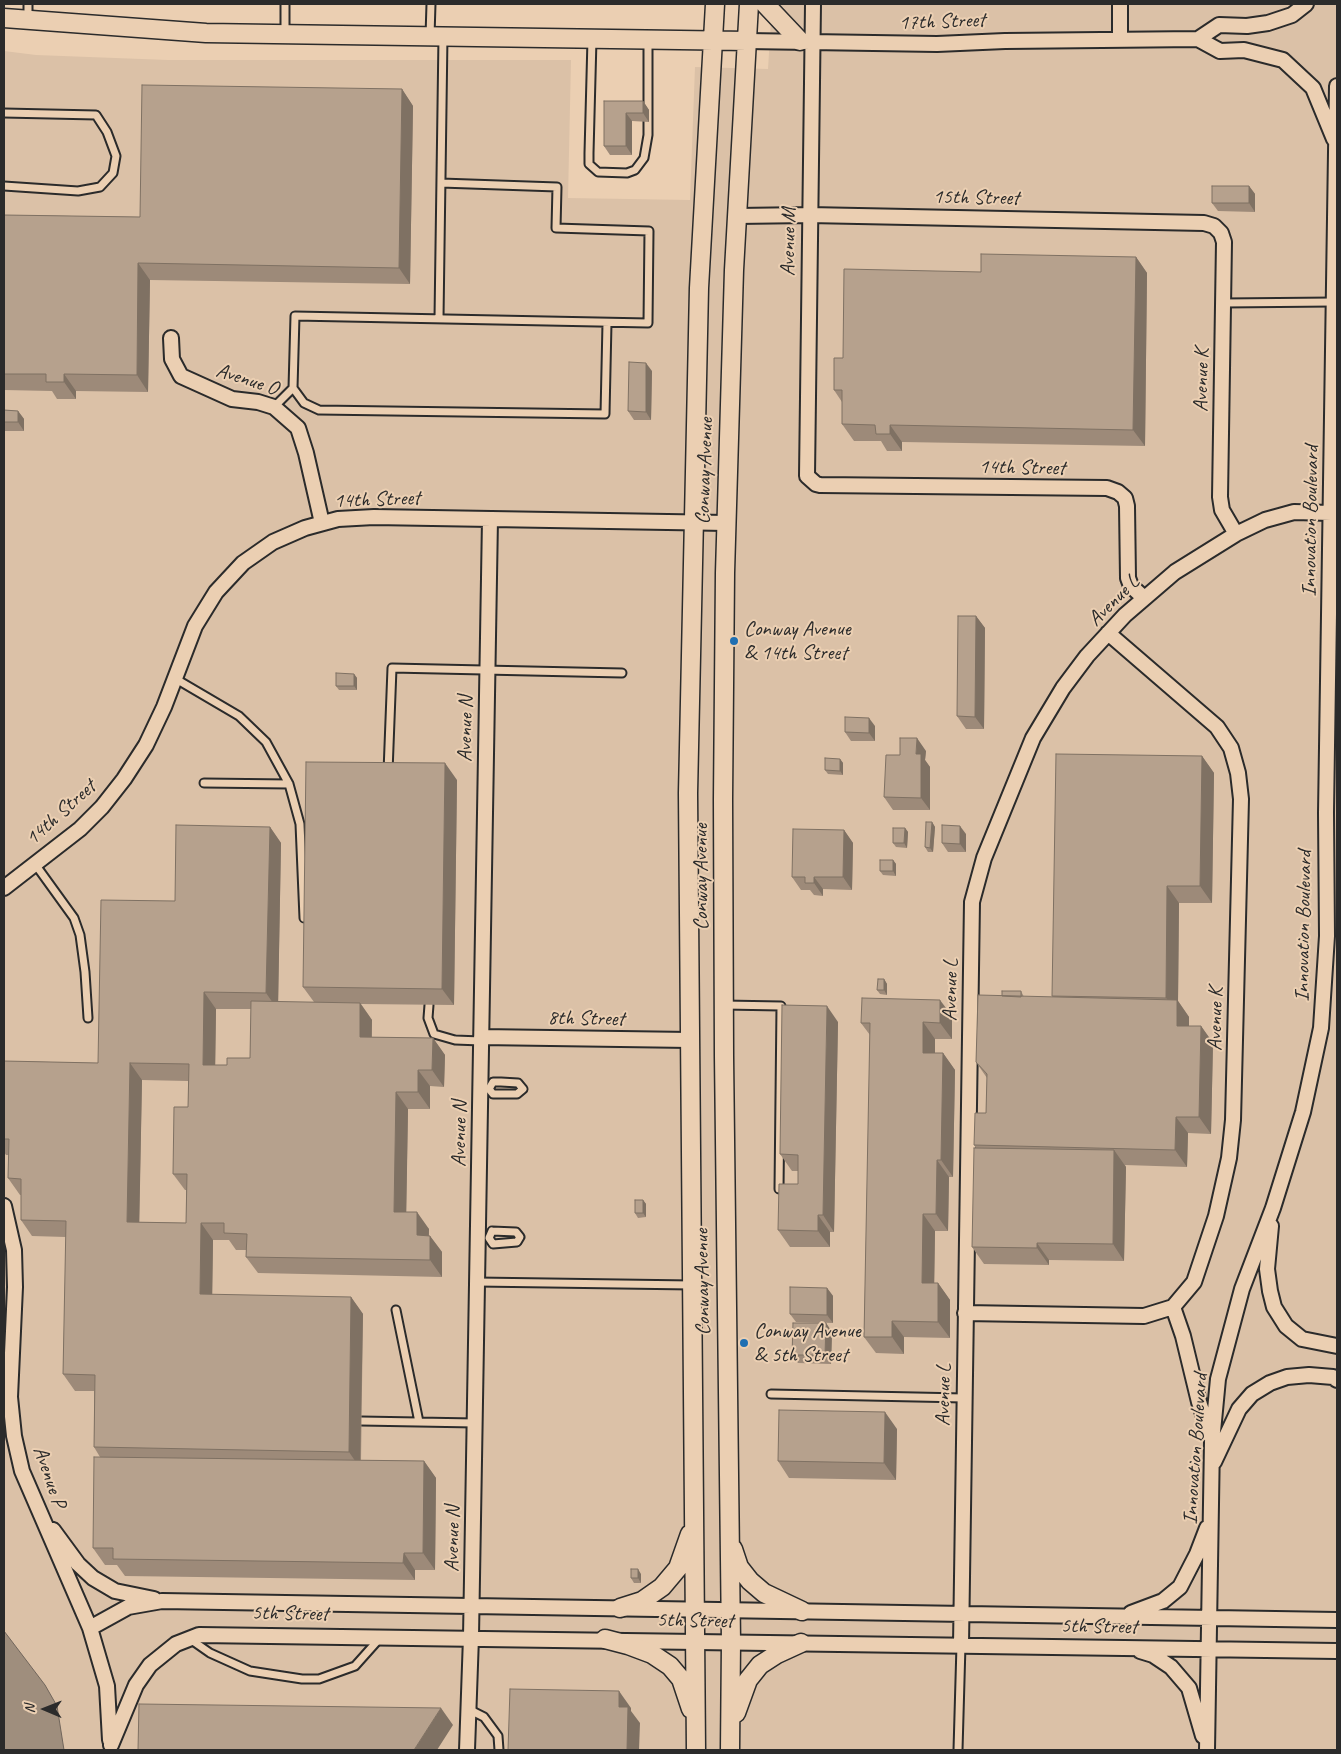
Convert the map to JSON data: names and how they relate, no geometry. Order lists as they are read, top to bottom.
{
  "streets": {
    "street": [
      "17th Street",
      "15th Street",
      "Avenue M",
      "Avenue O",
      "Avenue K",
      "14th Street",
      "Conway Avenue",
      "Innovation Boulevard",
      "Avenue L",
      "Avenue N",
      "8th Street",
      "Avenue P",
      "5th Street"
    ]
  },
  "crossings": [
    ["17th Street", "Avenue M"],
    ["17th Street", "Conway Avenue"],
    ["15th Street", "Avenue M"],
    ["15th Street", "Avenue K"],
    ["15th Street", "Conway Avenue"],
    ["Avenue M", "14th Street"],
    ["Avenue O", "14th Street"],
    ["Avenue K", "Avenue L"],
    ["14th Street", "Conway Avenue"],
    ["14th Street", "Avenue L"],
    ["14th Street", "Avenue N"],
    ["Conway Avenue", "8th Street"],
    ["Conway Avenue", "5th Street"],
    ["Innovation Boulevard", "Avenue L"],
    ["Innovation Boulevard", "5th Street"],
    ["Avenue L", "5th Street"],
    ["Avenue N", "8th Street"],
    ["Avenue N", "5th Street"],
    ["Avenue P", "5th Street"]
  ],
  "places": ["Conway Avenue & 14th Street", "Conway Avenue & 5th Street"],
  "north": "left"
}
